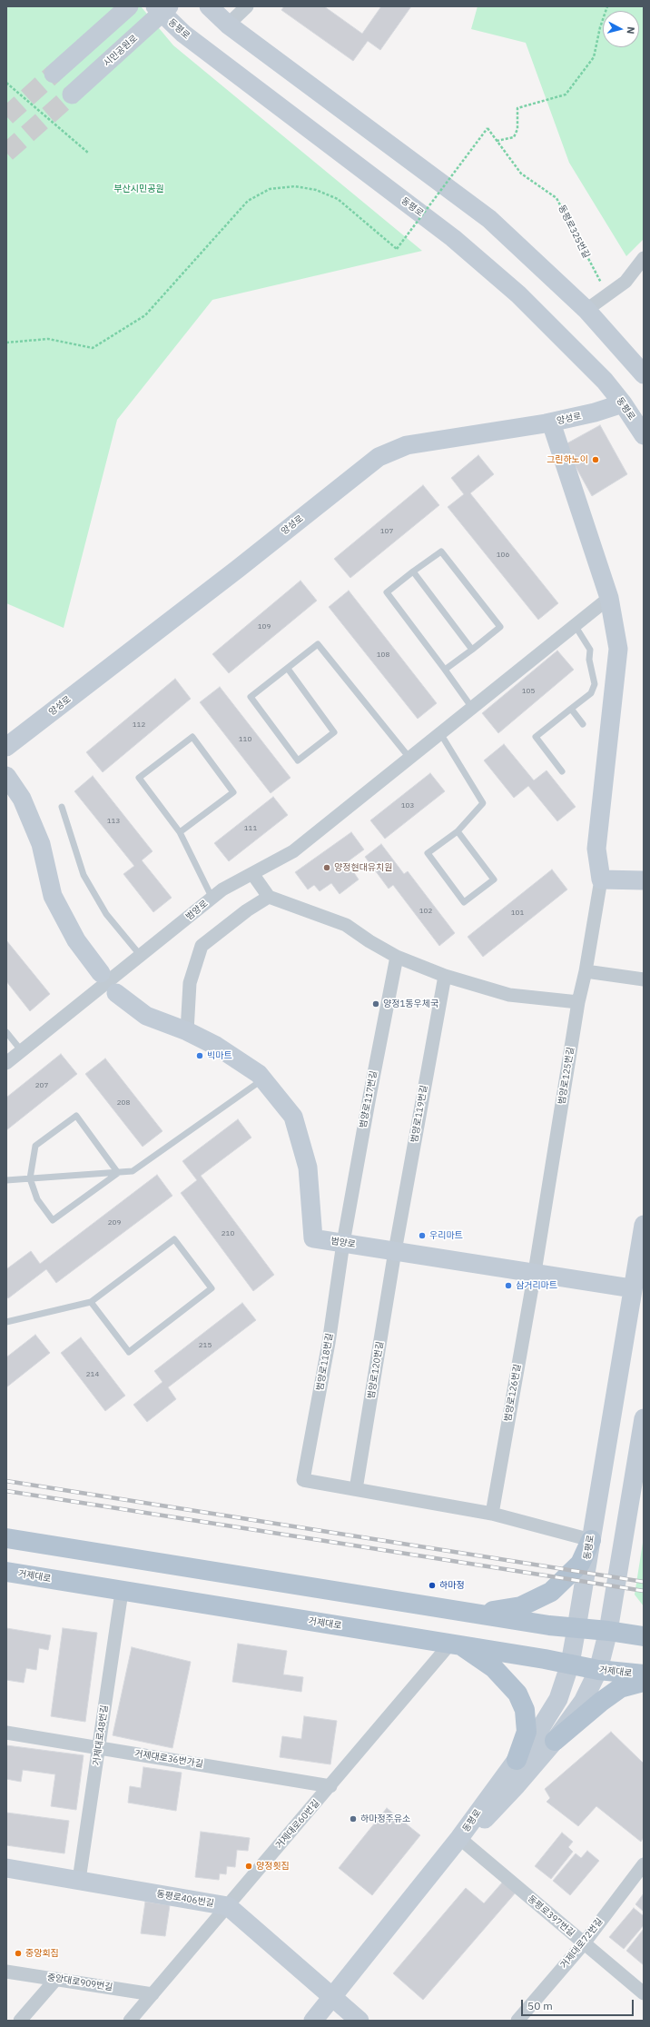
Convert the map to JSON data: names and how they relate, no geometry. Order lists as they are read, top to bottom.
{
  "streets": {
    "main road": [
      "동평로",
      "시민공원로",
      "양성로",
      "범양로",
      "거제대로",
      "동평로406번길"
    ],
    "street": [
      "범양로125번길",
      "범양로117번길",
      "범양로119번길",
      "범양로118번길",
      "범양로120번길",
      "범양로126번길",
      "거제대로48번길",
      "거제대로36번가길",
      "거제대로60번길",
      "동평로397번길",
      "거제대로72번길",
      "중앙대로909번길"
    ],
    "path": ["동평로325번길"]
  },
  "crossings": [
    ["동평로", "시민공원로"],
    ["동평로", "양성로"],
    ["동평로", "범양로"],
    ["동평로", "거제대로"],
    ["동평로", "동평로397번길"],
    ["범양로", "범양로125번길"],
    ["범양로", "범양로117번길"],
    ["범양로", "범양로119번길"],
    ["범양로", "범양로118번길"],
    ["범양로", "범양로120번길"],
    ["범양로", "범양로126번길"],
    ["범양로125번길", "범양로126번길"],
    ["범양로117번길", "범양로118번길"],
    ["범양로119번길", "범양로120번길"],
    ["범양로118번길", "범양로120번길"],
    ["거제대로", "거제대로48번길"],
    ["거제대로", "거제대로60번길"],
    ["거제대로48번길", "거제대로36번가길"],
    ["거제대로48번길", "동평로406번길"],
    ["거제대로36번가길", "거제대로60번길"],
    ["거제대로60번길", "동평로406번길"],
    ["거제대로60번길", "중앙대로909번길"],
    ["동평로397번길", "거제대로72번길"]
  ],
  "parks": ["부산시민공원"],
  "places": [
    "그린하노이",
    "양정현대유치원",
    "양정1동우체국",
    "빅마트",
    "우리마트",
    "삼거리마트",
    "하마정",
    "하마정주유소",
    "양정횟집",
    "중앙회집"
  ],
  "house_numbers": [
    "107",
    "106",
    "109",
    "108",
    "105",
    "112",
    "110",
    "103",
    "113",
    "111",
    "102",
    "101",
    "207",
    "208",
    "209",
    "210",
    "215",
    "214"
  ],
  "scale_bar": "50 m",
  "north": "right"
}
